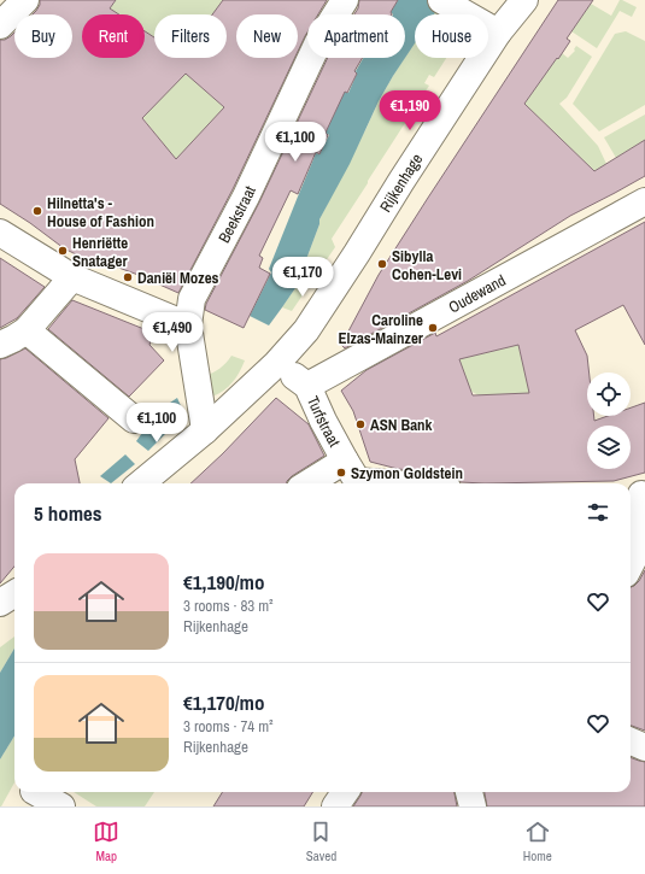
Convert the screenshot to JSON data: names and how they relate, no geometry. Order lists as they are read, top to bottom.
{
  "streets": {
    "street": [
      "Rijkenhage",
      "Beekstraat",
      "Oudewand",
      "Turfstraat"
    ]
  },
  "crossings": [
    ["Rijkenhage", "Beekstraat"],
    ["Rijkenhage", "Turfstraat"],
    ["Oudewand", "Turfstraat"]
  ],
  "places": [
    "Hilnetta's - House of Fashion",
    "Henriëtte Snatager",
    "Sibylla Cohen-Levi",
    "Daniël Mozes",
    "Caroline Elzas-Mainzer",
    "ASN Bank",
    "Szymon Goldstein"
  ],
  "page": {
    "chip": [
      "Buy",
      "Rent",
      "Filters",
      "New",
      "Apartment",
      "House"
    ],
    "price": [
      "€1,190",
      "€1,100",
      "€1,170",
      "€1,490",
      "€1,100"
    ],
    "heading": "5 homes",
    "list": [
      {
        "name": "€1,190/mo",
        "note": "3 rooms · 83 m² · Rijkenhage"
      },
      {
        "name": "€1,170/mo",
        "note": "3 rooms · 74 m² · Rijkenhage"
      }
    ],
    "tabs": ["Map", "Saved", "Home"]
  }
}
